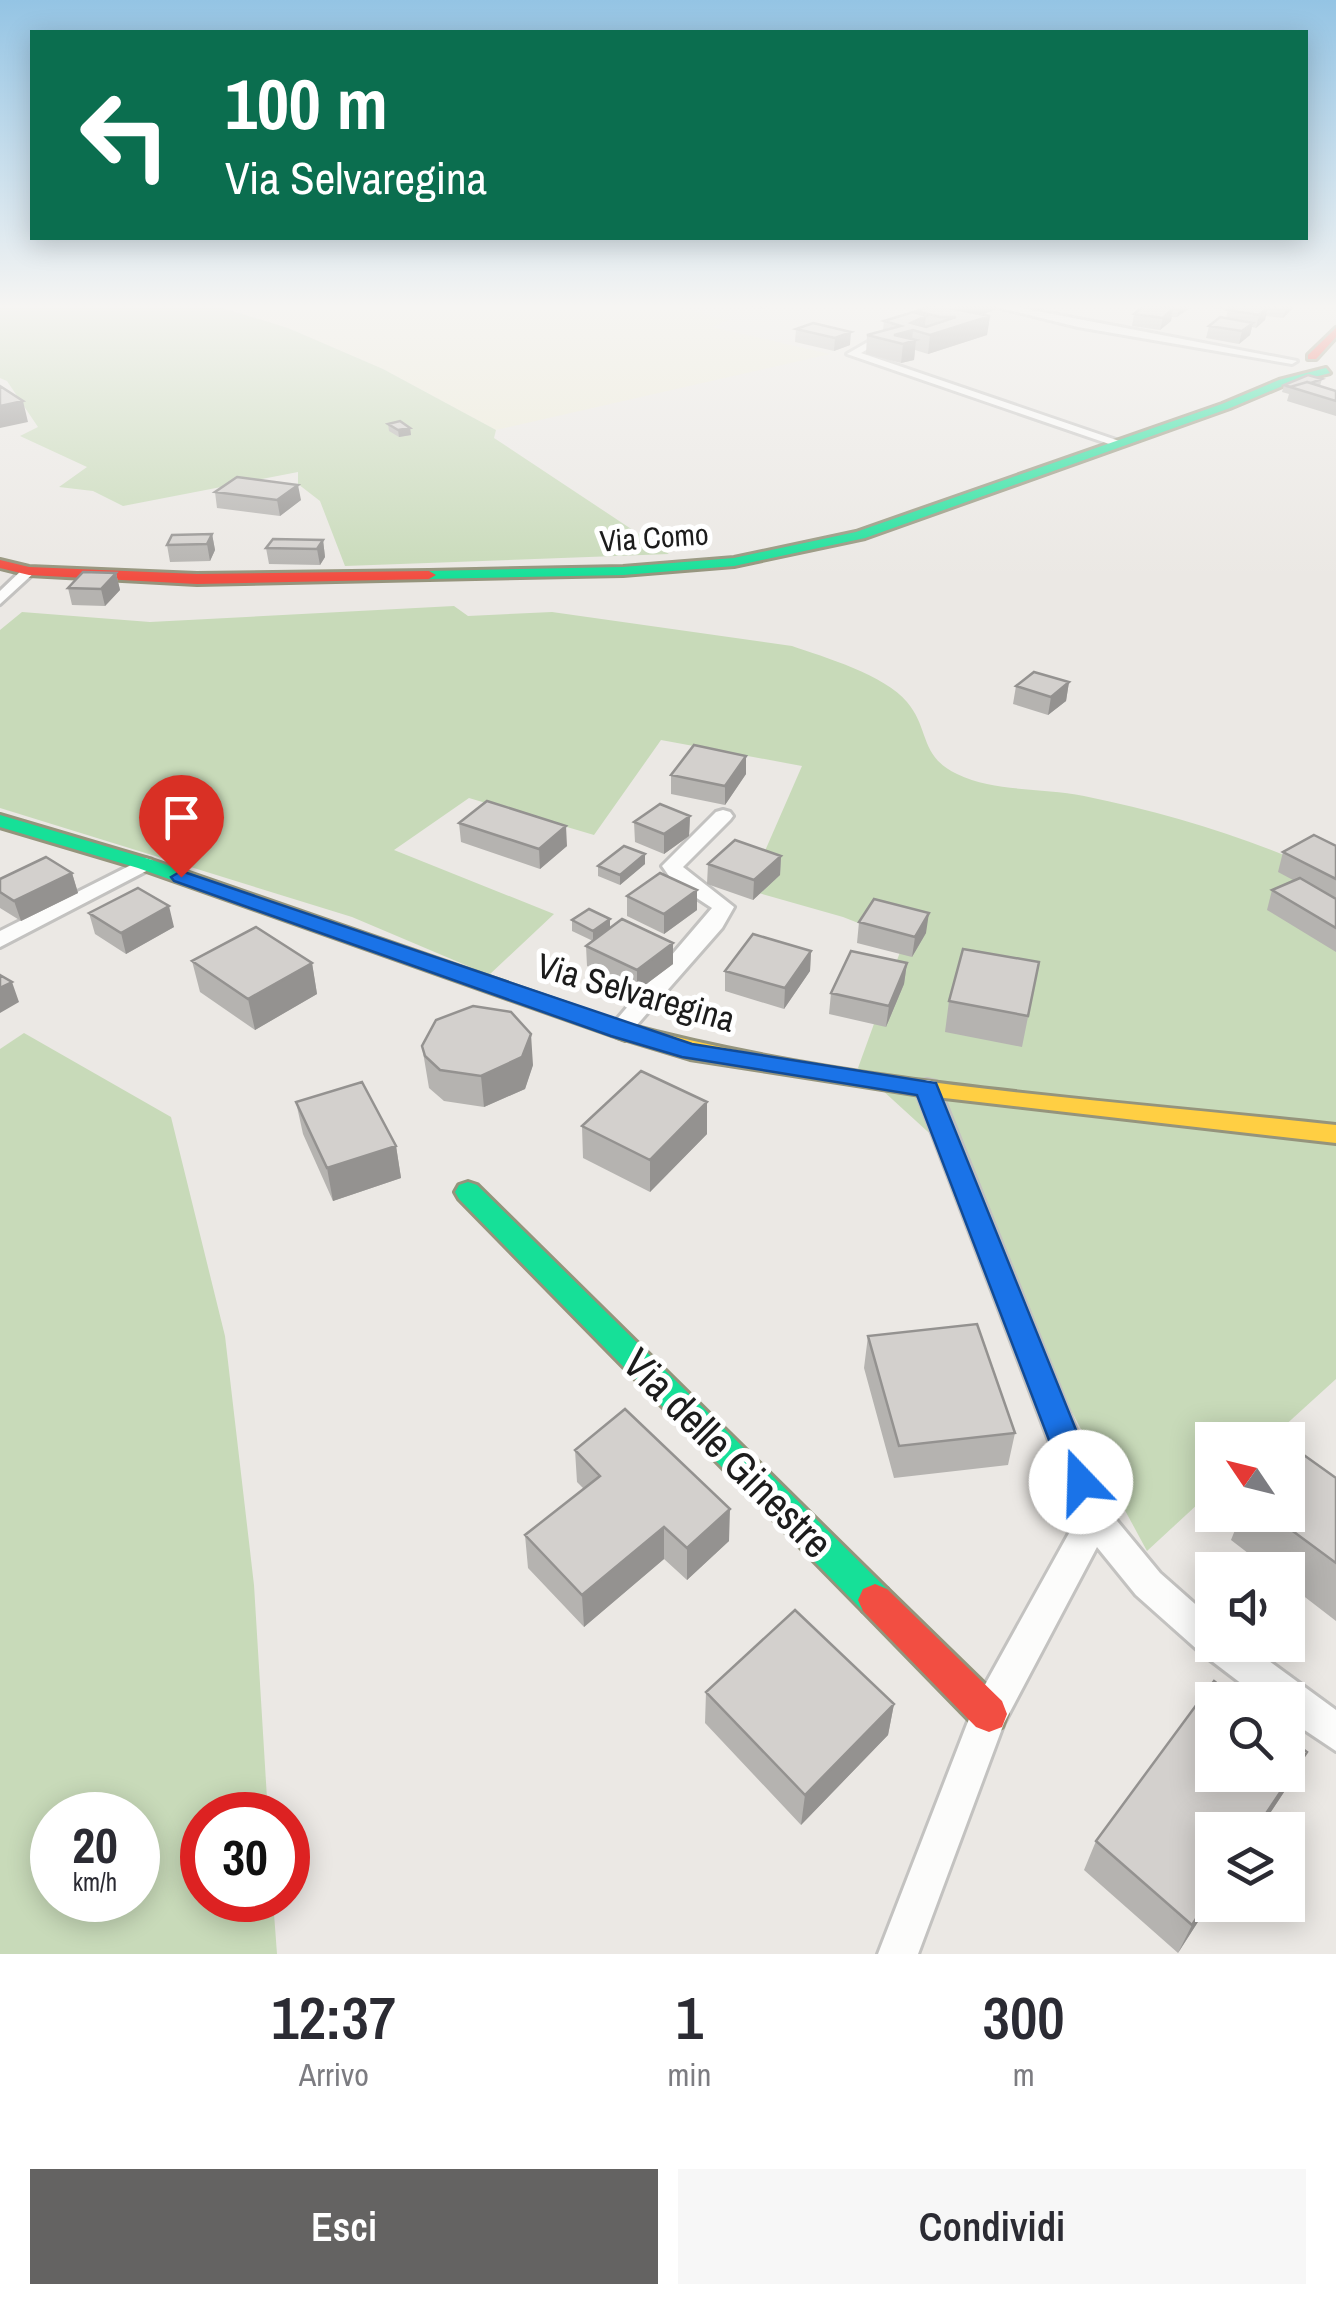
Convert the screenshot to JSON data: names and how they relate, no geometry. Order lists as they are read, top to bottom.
{
  "streets": {
    "main road": ["Via Como", "Via Selvaregina", "Via delle Ginestre"]
  },
  "north": "top left",
  "page": {
    "turn": ["100 m", "Via Selvaregina"],
    "speed": "20 km/h",
    "limit": "30",
    "eta": [
      "12:37",
      "Arrivo",
      "1",
      "min",
      "300",
      "m"
    ],
    "buttons": ["Esci", "Condividi"]
  }
}
